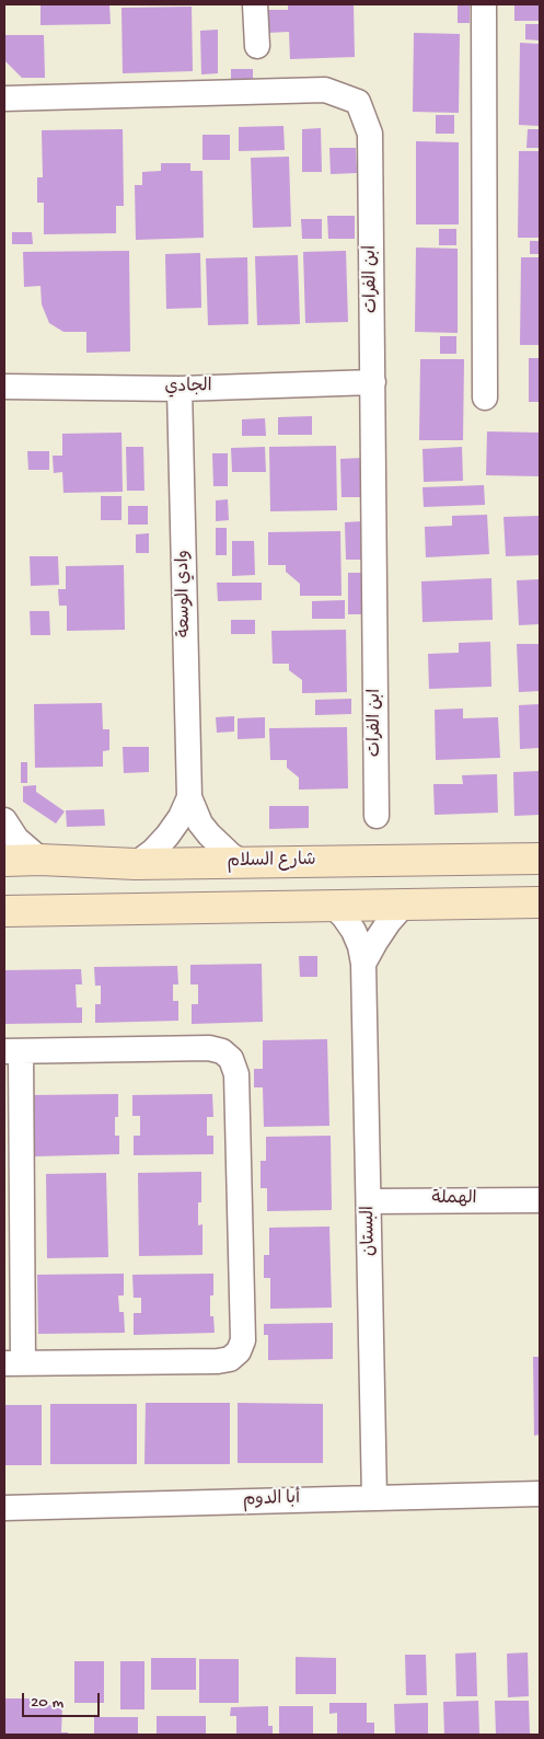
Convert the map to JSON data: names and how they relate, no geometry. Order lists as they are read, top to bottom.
{
  "streets": {
    "main road": ["شارع السلام"],
    "street": [
      "ابن الفرات",
      "الجادي",
      "وادي الوسعة",
      "الهملة",
      "البستان",
      "أبا الدوم"
    ]
  },
  "crossings": [
    ["ابن الفرات", "الجادي"],
    ["الجادي", "وادي الوسعة"],
    ["وادي الوسعة", "شارع السلام"],
    ["الهملة", "البستان"],
    ["البستان", "أبا الدوم"]
  ],
  "scale_bar": "20 m"
}
